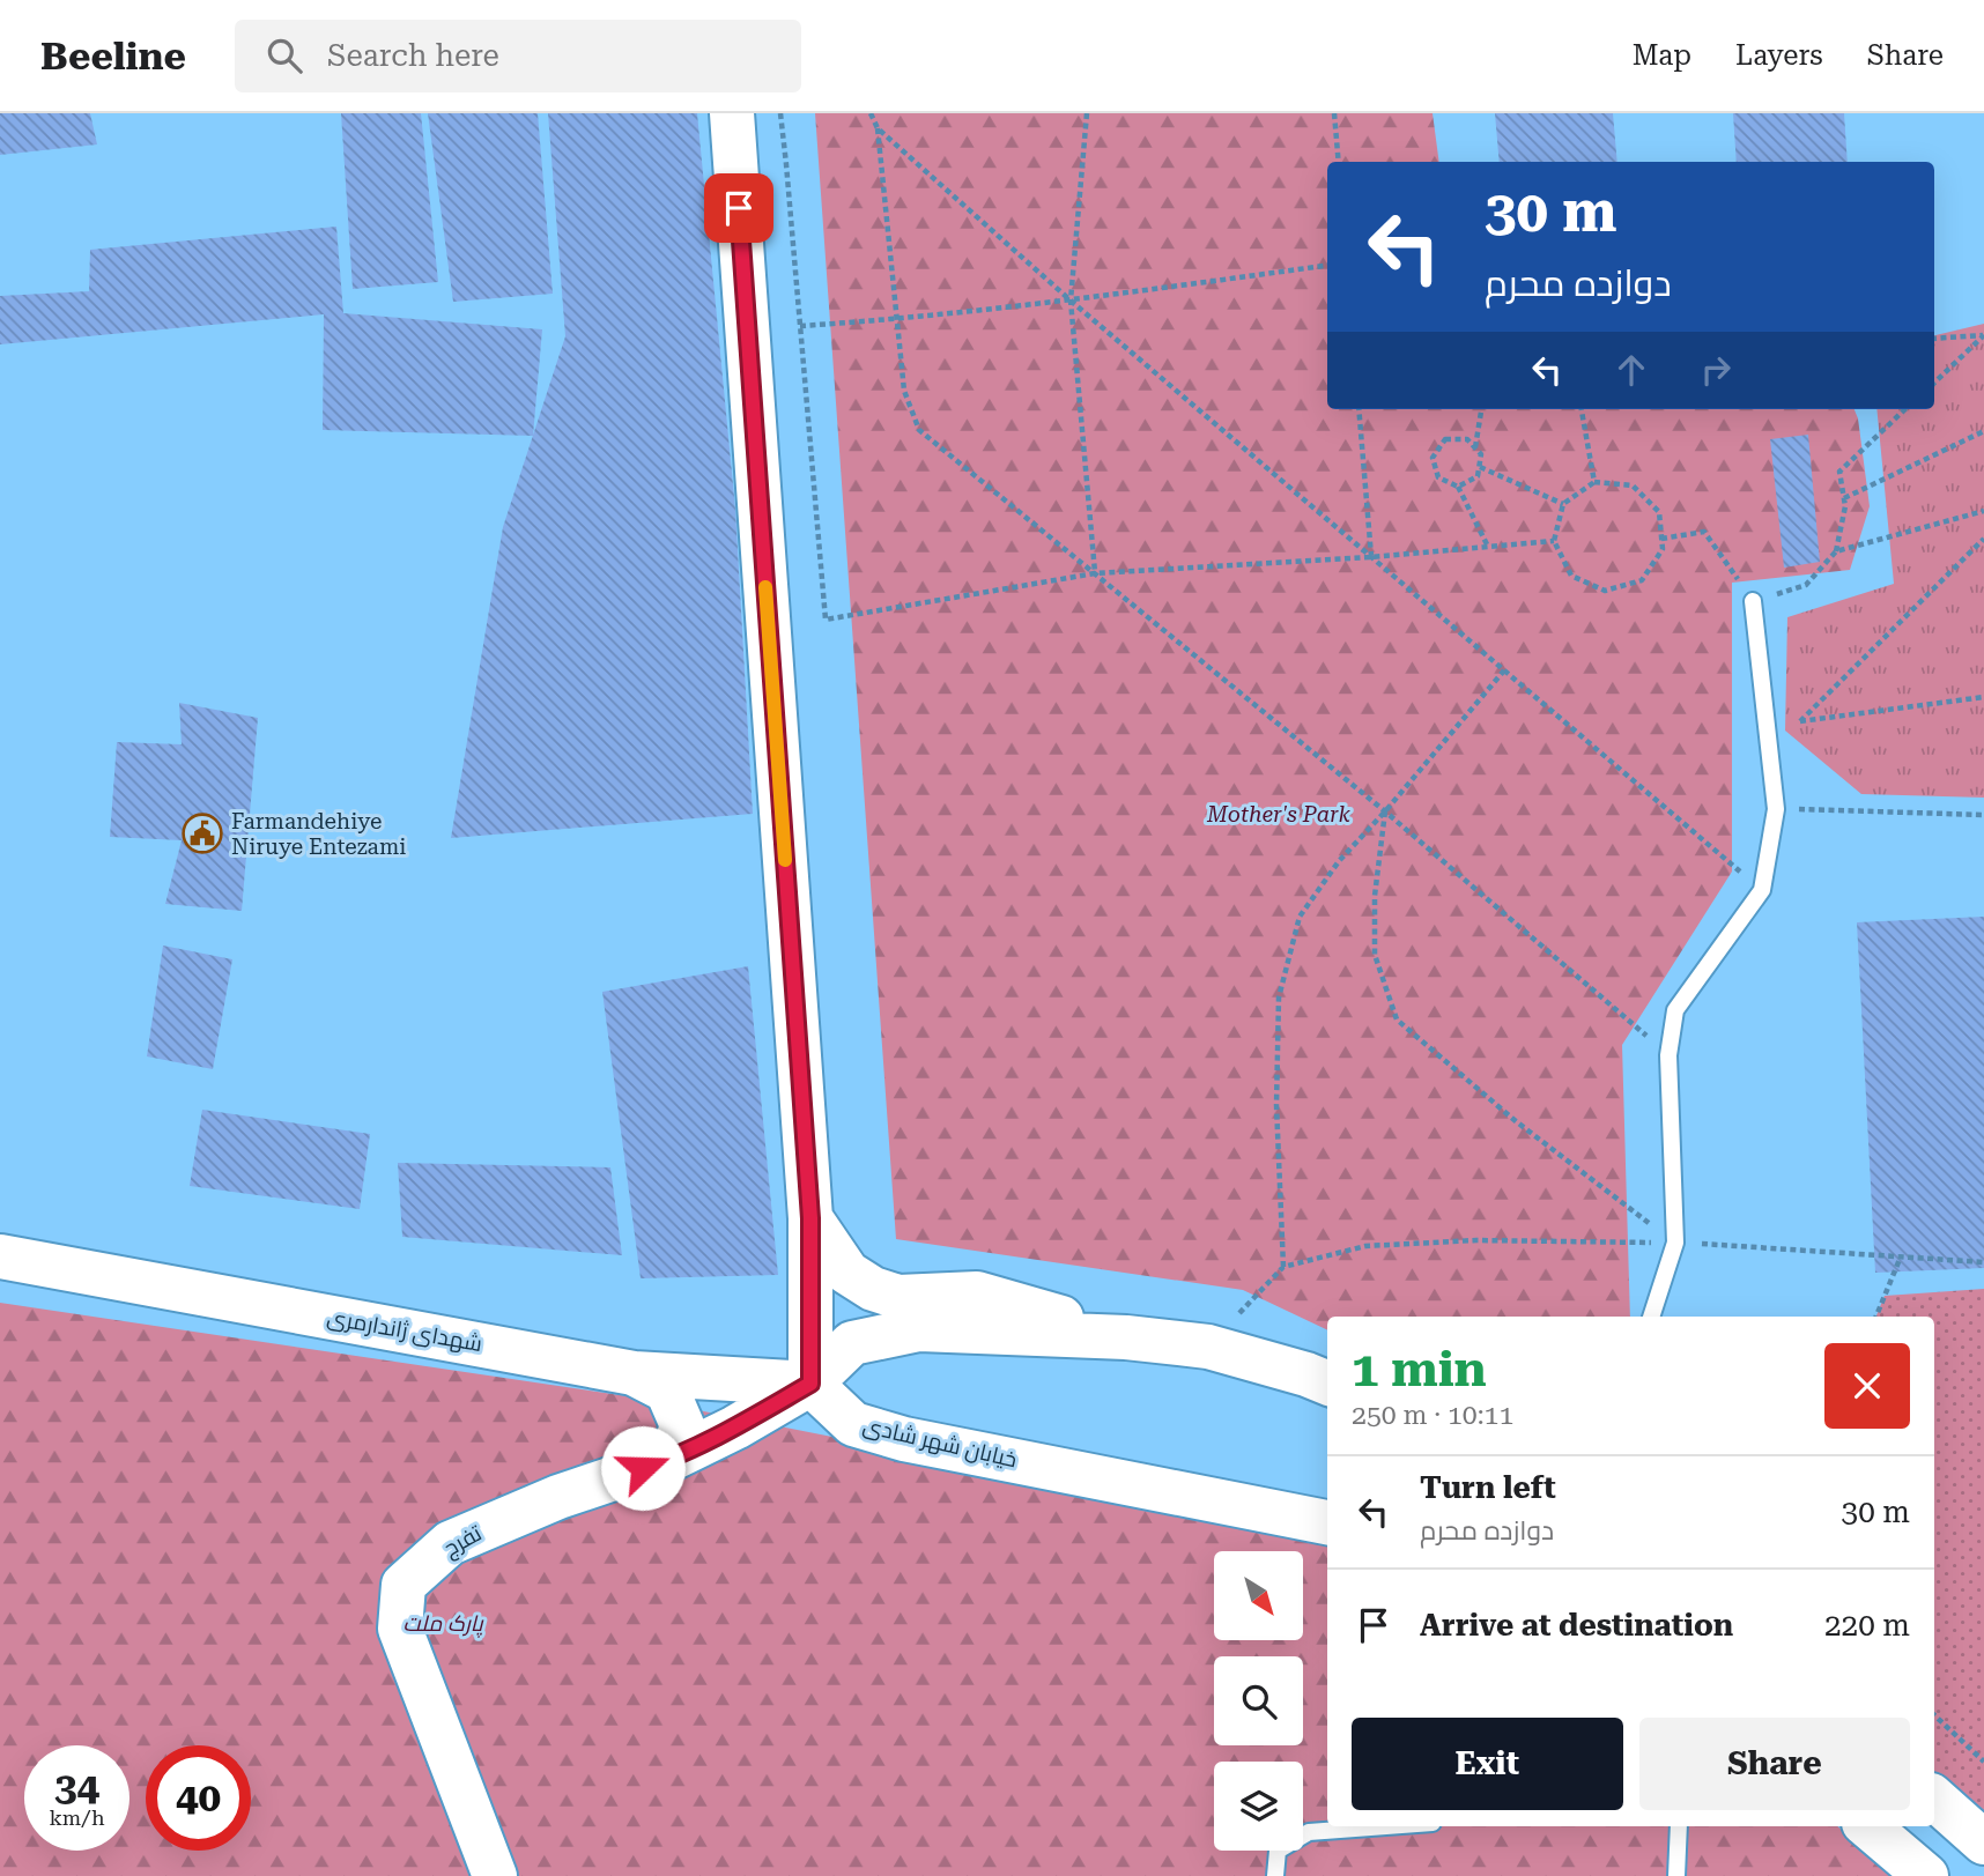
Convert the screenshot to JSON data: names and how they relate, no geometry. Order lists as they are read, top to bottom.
{
  "streets": {
    "main road": ["شهدای ژاندارمری", "خیابان شهر شادی", "تفرج"]
  },
  "crossings": [
    ["شهدای ژاندارمری", "خیابان شهر شادی"],
    ["شهدای ژاندارمری", "تفرج"],
    ["خیابان شهر شادی", "تفرج"]
  ],
  "parks": ["Mother's Park", "پارک ملت"],
  "places": {
    "public building": ["Farmandehiye Niruye Entezami"]
  },
  "north": "bottom right",
  "page": {
    "header": "Beeline",
    "search": "Search here",
    "nav": ["Map", "Layers", "Share"],
    "turn": ["30 m", "دوازده محرم"],
    "heading": ["1 min", "250 m · 10:11"],
    "list": [
      {
        "name": "Turn left",
        "note": "دوازده محرم",
        "value": "30 m"
      },
      {
        "name": "Arrive at destination",
        "value": "220 m"
      }
    ],
    "buttons": ["Exit", "Share"],
    "speed": "34 km/h",
    "limit": "40"
  }
}
